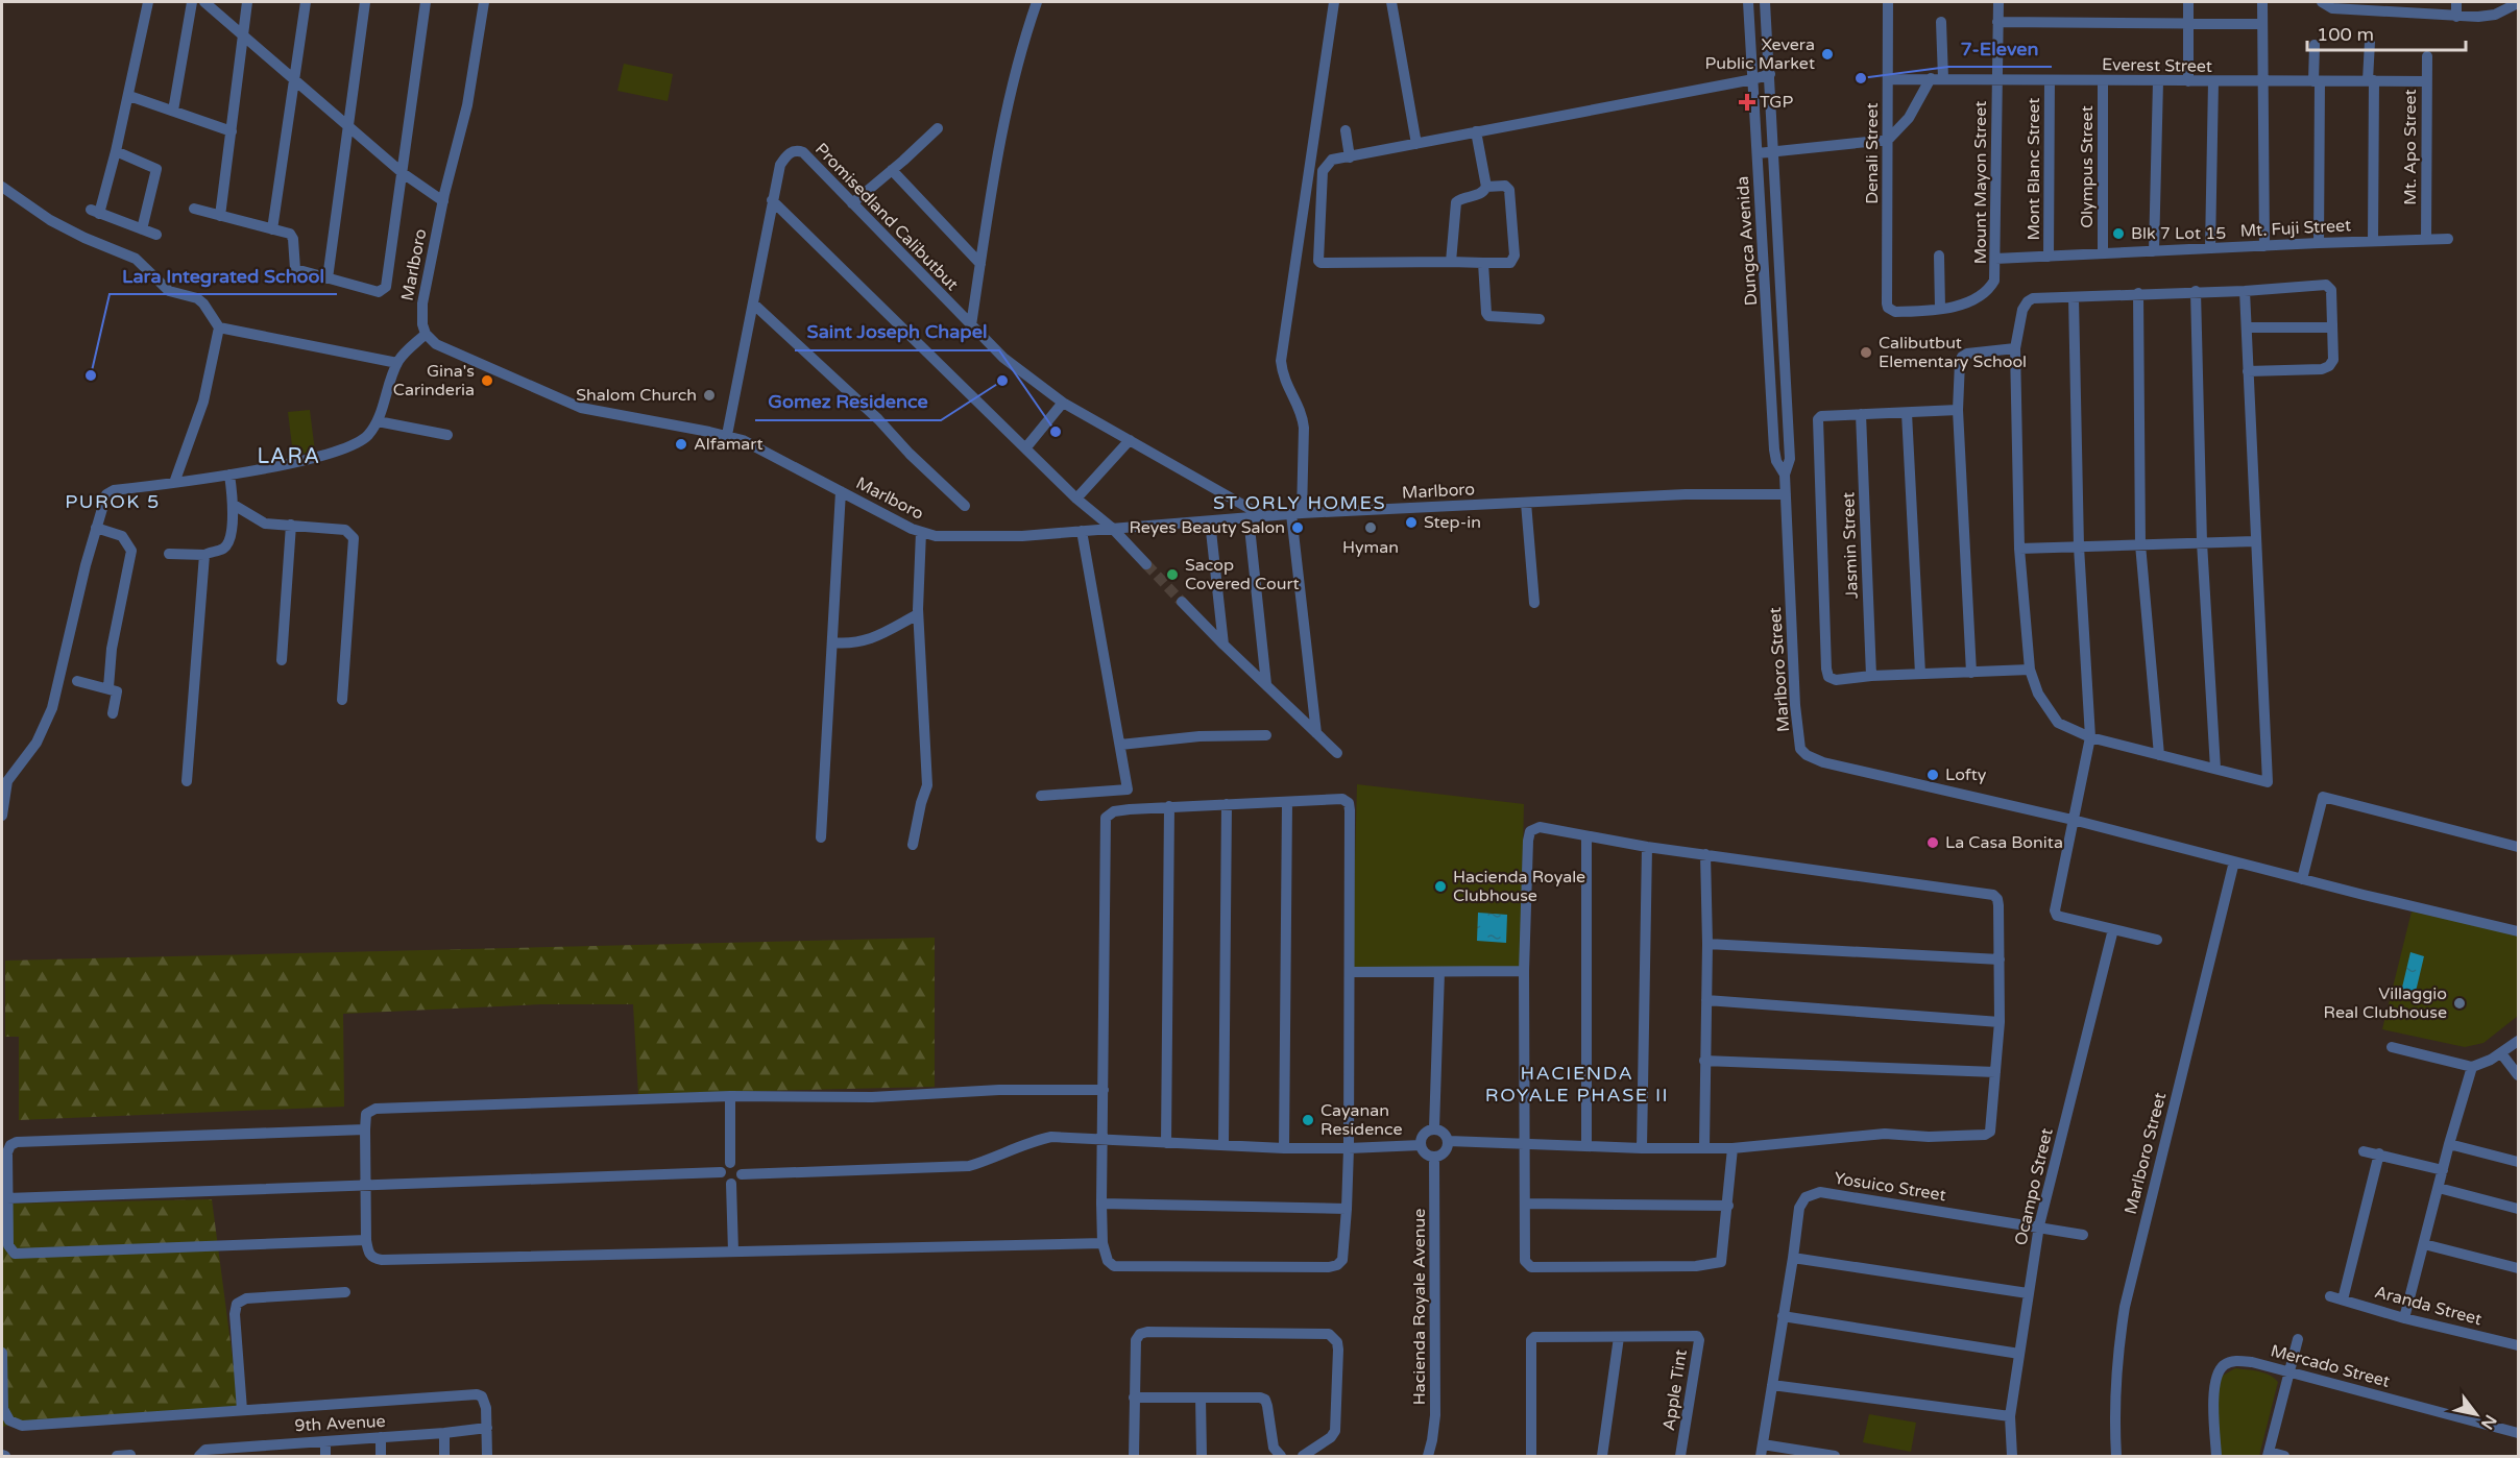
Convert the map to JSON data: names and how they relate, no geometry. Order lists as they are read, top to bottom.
{
  "streets": {
    "street": [
      "Everest Street",
      "Mt. Apo Street",
      "Denali Street",
      "Olympus Street",
      "Mont Blanc Street",
      "Mount Mayon Street",
      "Promisedland Calibutbut",
      "Mt. Fuji Street",
      "Dungca Avenida",
      "Marlboro",
      "Jasmin Street",
      "Marlboro Street",
      "Yosuico Street",
      "Ocampo Street",
      "Aranda Street",
      "Hacienda Royale Avenue",
      "Mercado Street",
      "Apple Tint",
      "9th Avenue"
    ]
  },
  "crossings": [
    ["Everest Street", "Mt. Apo Street"],
    ["Everest Street", "Denali Street"],
    ["Everest Street", "Olympus Street"],
    ["Everest Street", "Mont Blanc Street"],
    ["Everest Street", "Mount Mayon Street"],
    ["Mt. Apo Street", "Mt. Fuji Street"],
    ["Denali Street", "Mount Mayon Street"],
    ["Olympus Street", "Mt. Fuji Street"],
    ["Mont Blanc Street", "Mt. Fuji Street"],
    ["Mount Mayon Street", "Mt. Fuji Street"],
    ["Promisedland Calibutbut", "Marlboro"],
    ["Dungca Avenida", "Marlboro"],
    ["Dungca Avenida", "Marlboro Street"],
    ["Marlboro", "Marlboro Street"],
    ["Yosuico Street", "Ocampo Street"]
  ],
  "districts": [
    "LARA",
    "PUROK 5",
    "ST ORLY HOMES",
    "HACIENDA ROYALE PHASE II"
  ],
  "places": {
    "other": [
      "Xevera Public Market",
      "7-Eleven",
      "Blk 7 Lot 15",
      "Calibutbut Elementary School",
      "Lara Integrated School",
      "Gina's Carinderia",
      "Gomez Residence",
      "Shalom Church",
      "Saint Joseph Chapel",
      "Alfamart",
      "Step-in",
      "Reyes Beauty Salon",
      "Hyman",
      "Sacop Covered Court",
      "Lofty",
      "La Casa Bonita",
      "Hacienda Royale Clubhouse",
      "Villaggio Real Clubhouse",
      "Cayanan Residence"
    ],
    "health": ["TGP"]
  },
  "scale_bar": "100 m",
  "north": "bottom right"
}
